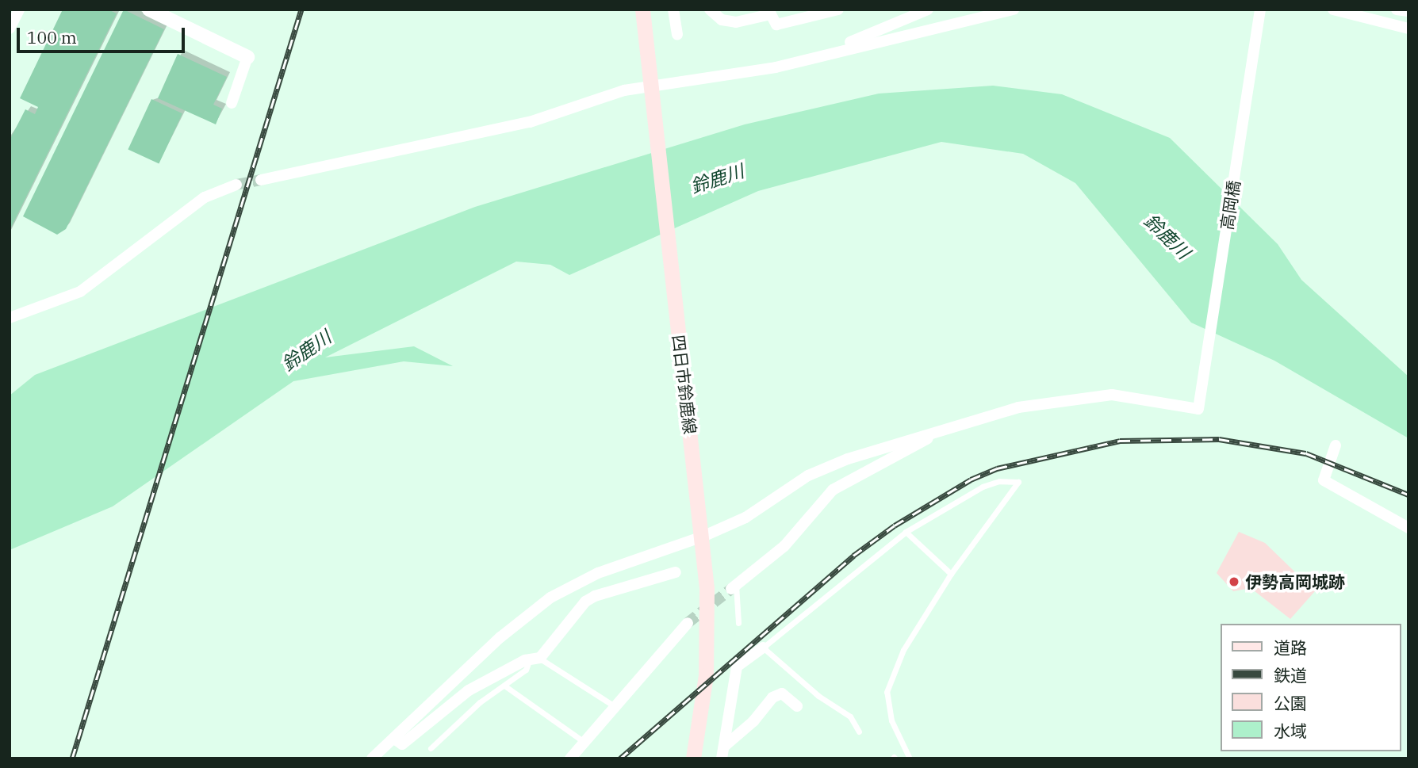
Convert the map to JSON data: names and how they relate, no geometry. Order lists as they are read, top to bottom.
{
  "streets": {
    "main road": ["四日市鈴鹿線"],
    "street": ["高岡橋"]
  },
  "water": ["鈴鹿川"],
  "places": ["伊勢高岡城跡"],
  "legend": [
    "道路",
    "鉄道",
    "公園",
    "水域"
  ],
  "scale_bar": "100 m"
}
